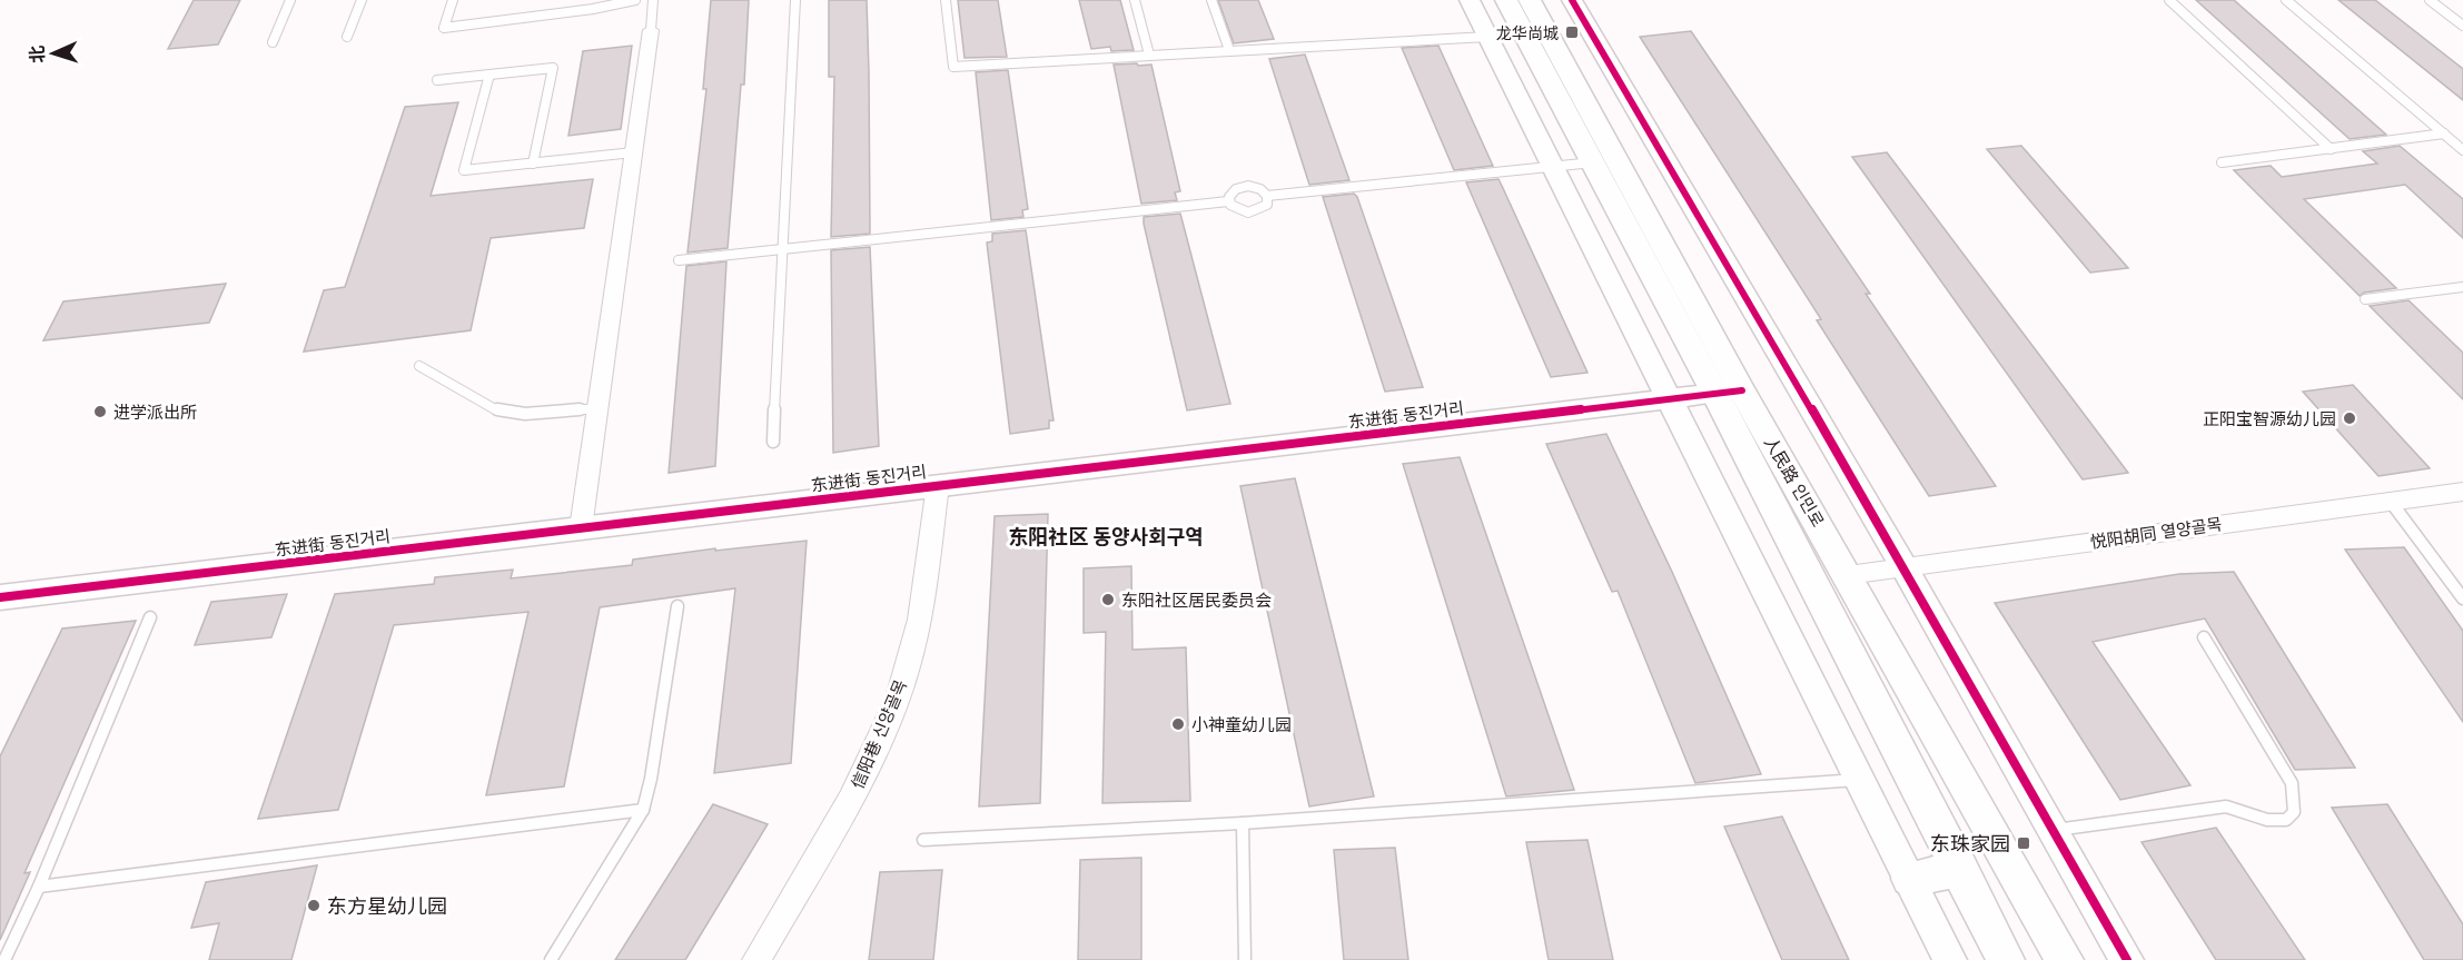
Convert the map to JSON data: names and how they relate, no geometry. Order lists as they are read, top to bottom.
{
  "streets": {
    "main road": ["人民路 인민로"],
    "street": ["东进街 동진거리", "悦阳胡同 열양골목", "信阳巷 신양골목"]
  },
  "crossings": [
    ["东进街 동진거리", "人民路 인민로"],
    ["东进街 동진거리", "信阳巷 신양골목"],
    ["人民路 인민로", "悦阳胡同 열양골목"]
  ],
  "districts": ["东阳社区 동양사회구역"],
  "places": {
    "transit": ["龙华尚城", "东珠家园"],
    "other": [
      "进学派出所",
      "正阳宝智源幼儿园",
      "东阳社区居民委员会",
      "小神童幼儿园",
      "东方星幼儿园"
    ]
  },
  "north": "left"
}
